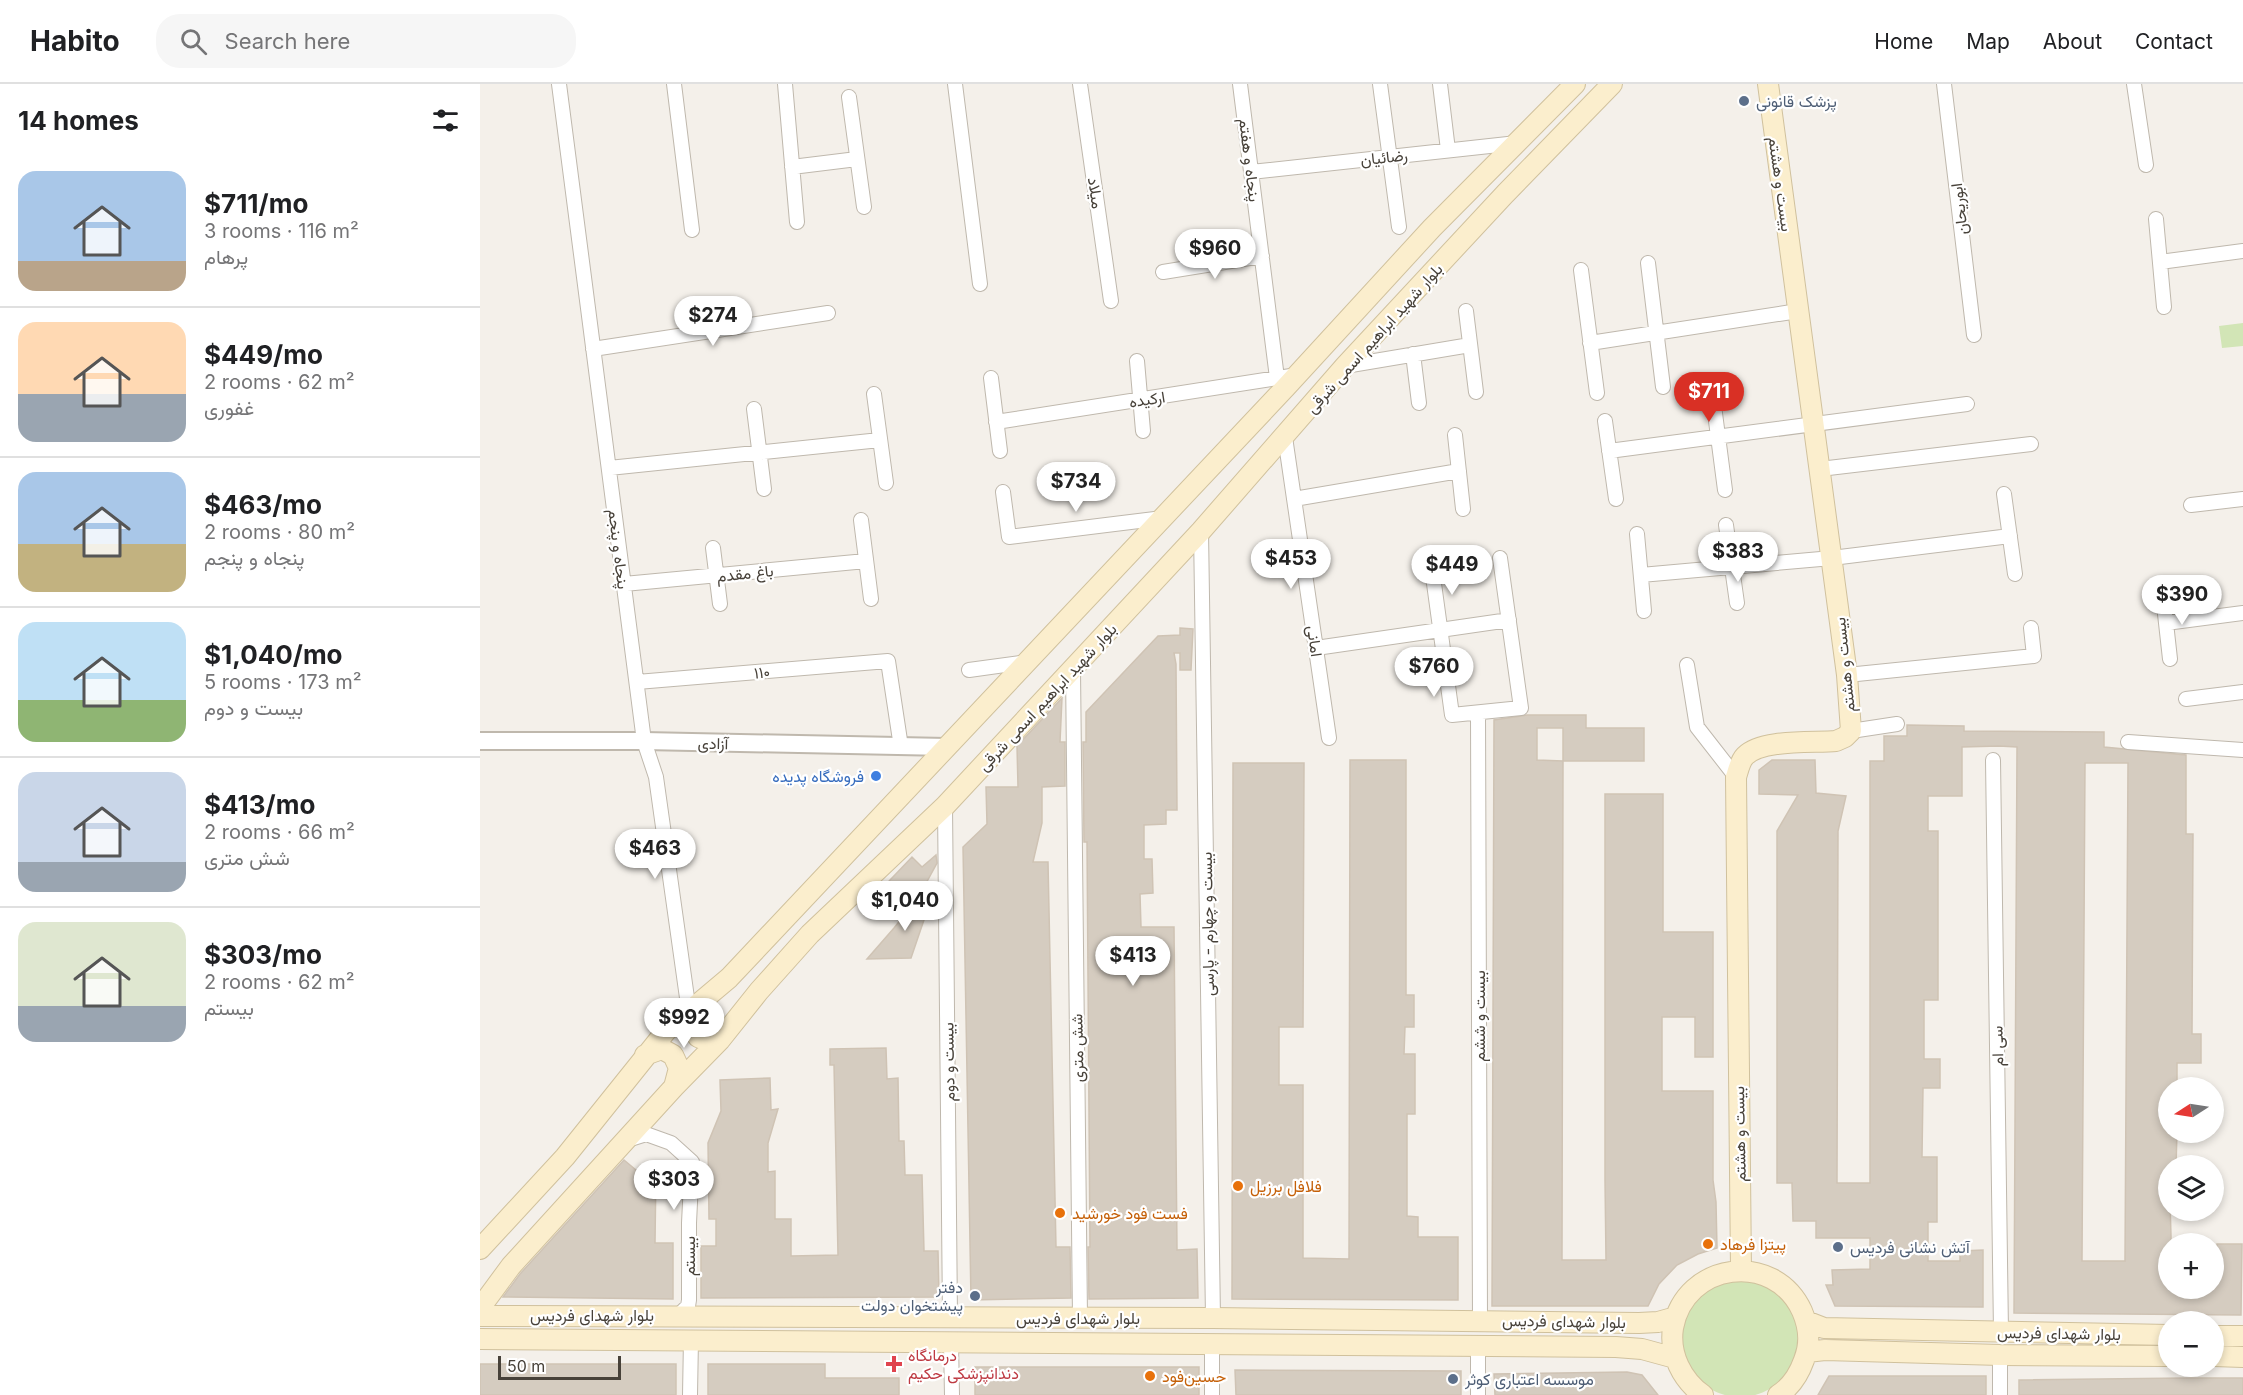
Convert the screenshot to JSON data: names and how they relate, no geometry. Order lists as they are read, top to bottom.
{
  "streets": {
    "main road": ["بیست و هشتم", "بلوار شهید ابراهیم اسمی شرقی", "بلوار شهدای فردیس"],
    "street": [
      "رضائیان",
      "پنجاه و هفتم",
      "میلاد",
      "ابوریحان",
      "ارکیده",
      "پنجاه و پنجم",
      "باغ مقدم",
      "امانی",
      "۱۱۰",
      "آزادی",
      "بیست و چهارم - پارسی",
      "بیست و ششم",
      "سی ام",
      "شش متری",
      "بیست و دوم",
      "بیستم"
    ]
  },
  "crossings": [
    ["رضائیان", "پنجاه و هفتم"],
    ["رضائیان", "بلوار شهید ابراهیم اسمی شرقی"],
    ["پنجاه و هفتم", "ارکیده"],
    ["بلوار شهید ابراهیم اسمی شرقی", "ارکیده"],
    ["بلوار شهید ابراهیم اسمی شرقی", "پنجاه و پنجم"],
    ["بلوار شهید ابراهیم اسمی شرقی", "امانی"],
    ["بلوار شهید ابراهیم اسمی شرقی", "آزادی"],
    ["بلوار شهید ابراهیم اسمی شرقی", "بیست و چهارم - پارسی"],
    ["بلوار شهید ابراهیم اسمی شرقی", "شش متری"],
    ["بلوار شهید ابراهیم اسمی شرقی", "بیست و دوم"],
    ["بلوار شهید ابراهیم اسمی شرقی", "بیستم"],
    ["پنجاه و پنجم", "باغ مقدم"],
    ["پنجاه و پنجم", "۱۱۰"],
    ["پنجاه و پنجم", "آزادی"],
    ["۱۱۰", "آزادی"],
    ["بیست و چهارم - پارسی", "بلوار شهدای فردیس"],
    ["بیست و ششم", "بلوار شهدای فردیس"],
    ["سی ام", "بلوار شهدای فردیس"],
    ["شش متری", "بلوار شهدای فردیس"],
    ["بیست و دوم", "بلوار شهدای فردیس"],
    ["بیستم", "بلوار شهدای فردیس"]
  ],
  "places": {
    "other": [
      "پزشک قانونی",
      "فروشگاه پدیده",
      "فلافل برزیل",
      "فست فود خورشید",
      "پیتزا فرهاد",
      "آتش نشانی فردیس",
      "دفتر پیشتخوان دولت",
      "حسین‌فود",
      "موسسه اعتباری کوثر"
    ],
    "health": ["درمانگاه دندانپزشکی حکیم"]
  },
  "scale_bar": "50 m",
  "north": "left",
  "page": {
    "header": "Habito",
    "search": "Search here",
    "nav": [
      "Home",
      "Map",
      "About",
      "Contact"
    ],
    "heading": "14 homes",
    "list": [
      {
        "name": "$711/mo",
        "note": "3 rooms · 116 m² · پرهام"
      },
      {
        "name": "$449/mo",
        "note": "2 rooms · 62 m² · غفوری"
      },
      {
        "name": "$463/mo",
        "note": "2 rooms · 80 m² · پنجاه و پنجم"
      },
      {
        "name": "$1,040/mo",
        "note": "5 rooms · 173 m² · بیست و دوم"
      },
      {
        "name": "$413/mo",
        "note": "2 rooms · 66 m² · شش متری"
      },
      {
        "name": "$303/mo",
        "note": "2 rooms · 62 m² · بیستم"
      }
    ],
    "price": [
      "$960",
      "$274",
      "$711",
      "$734",
      "$383",
      "$453",
      "$449",
      "$390",
      "$760",
      "$463",
      "$1,040",
      "$413",
      "$992",
      "$303"
    ],
    "map_buttons": ["+", "−"],
    "scale": "50 m"
  }
}
